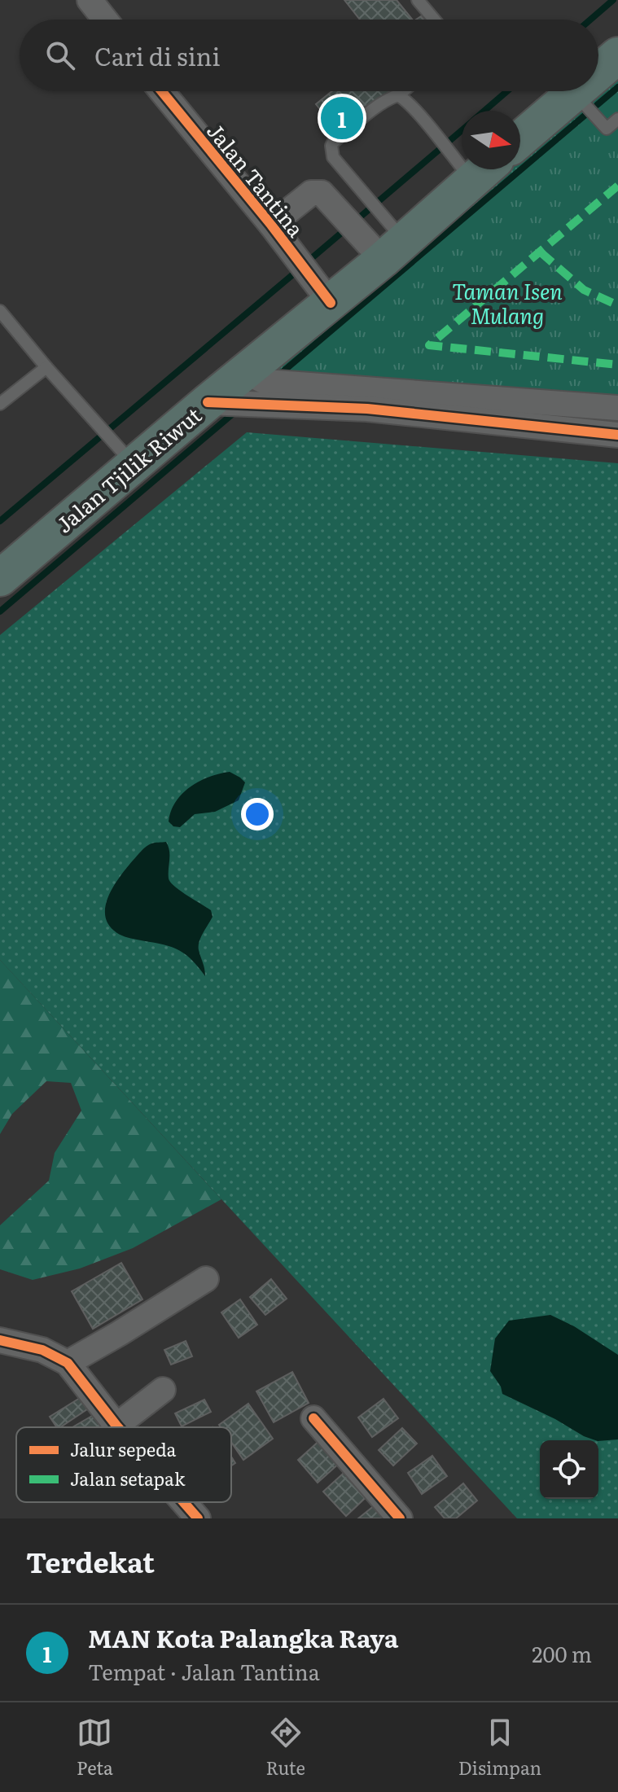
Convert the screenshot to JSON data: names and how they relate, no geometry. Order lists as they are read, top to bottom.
{
  "streets": {
    "highway": ["Jalan Tjilik Riwut"],
    "street": ["Jalan Tantina"]
  },
  "crossings": [
    ["Jalan Tantina", "Jalan Tjilik Riwut"]
  ],
  "parks": ["Taman Isen Mulang"],
  "legend": ["Jalur sepeda", "Jalan setapak"],
  "north": "right",
  "page": {
    "search": "Cari di sini",
    "pins": "1",
    "heading": "Terdekat",
    "list": [
      {
        "mark": "1",
        "name": "MAN Kota Palangka Raya",
        "note": "Tempat · Jalan Tantina",
        "value": "200 m"
      }
    ],
    "nav": ["Peta", "Rute", "Disimpan"]
  }
}
